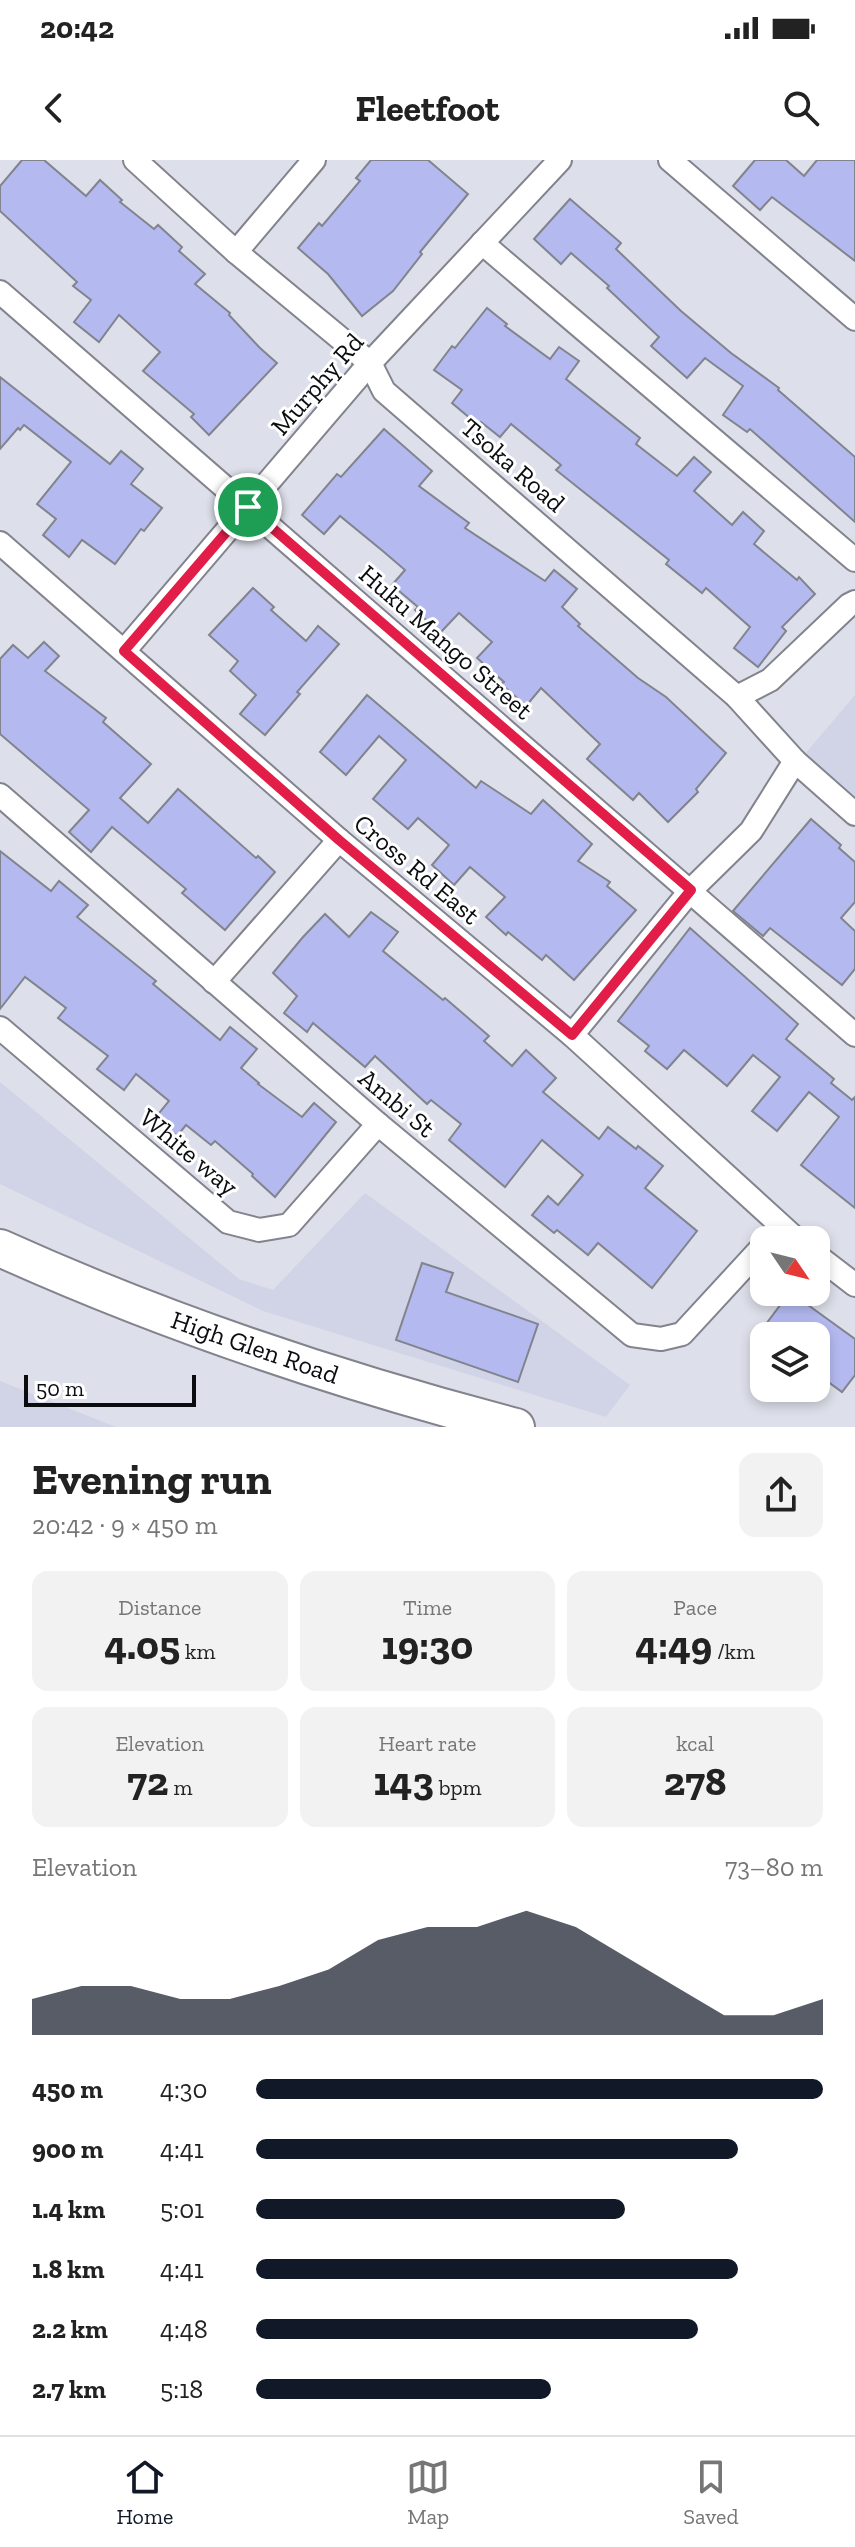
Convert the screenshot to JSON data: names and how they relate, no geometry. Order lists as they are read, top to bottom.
{
  "streets": {
    "main road": ["High Glen Road"],
    "street": [
      "Murphy Rd",
      "Tsoka Road",
      "Huku Mango Street",
      "Cross Rd East",
      "Ambi St",
      "White way"
    ]
  },
  "crossings": [
    ["Murphy Rd", "Tsoka Road"],
    ["Murphy Rd", "Huku Mango Street"],
    ["Murphy Rd", "Cross Rd East"],
    ["Ambi St", "White way"]
  ],
  "scale_bar": "50 m",
  "north": "bottom right",
  "page": {
    "status": "20:42",
    "header": "Fleetfoot",
    "scale": "50 m",
    "heading": ["Evening run", "20:42 · 9 × 450 m"],
    "stats": [
      ["Distance", "4.05 km"],
      ["Time", "19:30"],
      ["Pace", "4:49 /km"],
      ["Elevation", "72 m"],
      ["Heart rate", "143 bpm"],
      ["kcal", "278"]
    ],
    "chart": ["Elevation", "73–80 m"],
    "list": [
      {
        "name": "450 m",
        "note": "4:30"
      },
      {
        "name": "900 m",
        "note": "4:41"
      },
      {
        "name": "1.4 km",
        "note": "5:01"
      },
      {
        "name": "1.8 km",
        "note": "4:41"
      },
      {
        "name": "2.2 km",
        "note": "4:48"
      },
      {
        "name": "2.7 km",
        "note": "5:18"
      }
    ],
    "tabs": ["Home", "Map", "Saved"]
  }
}
